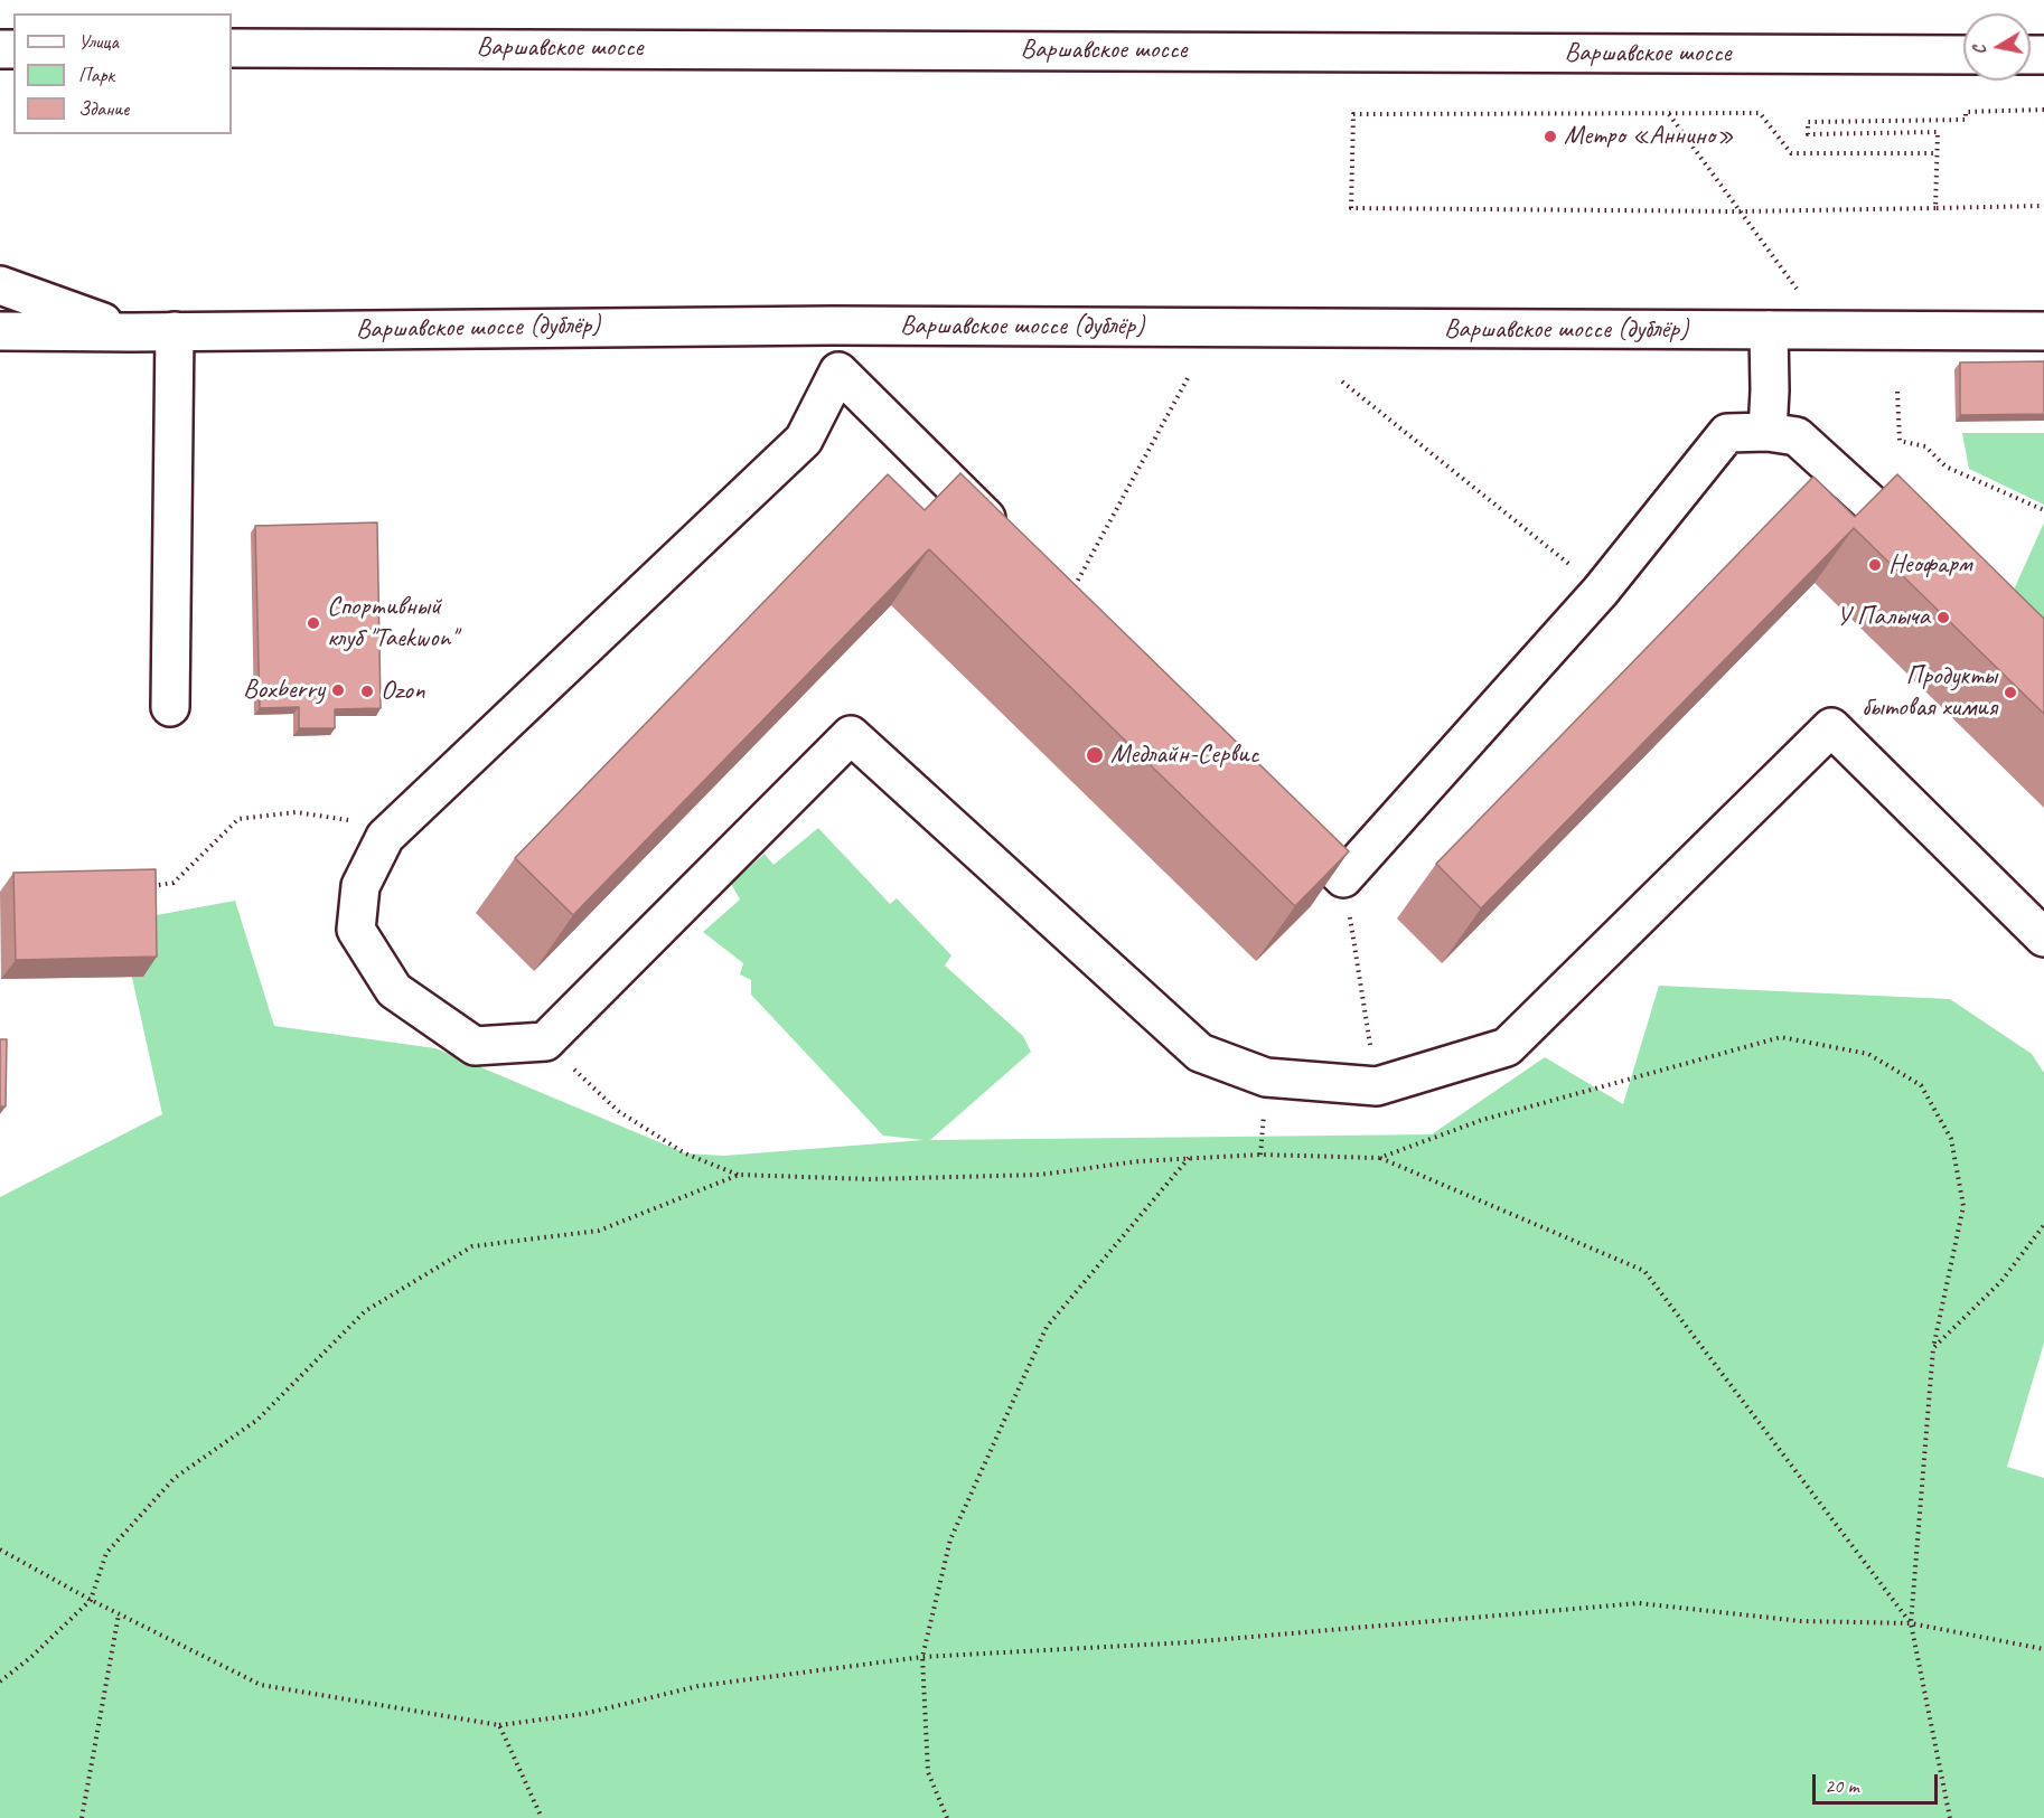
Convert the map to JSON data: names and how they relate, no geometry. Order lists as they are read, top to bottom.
{
  "streets": {
    "main road": ["Варшавское шоссе", "Варшавское шоссе (дублёр)"]
  },
  "places": [
    "Метро «Аннино»",
    "Неофарм",
    "У Палыча",
    "Спортивный клуб \"Taekwon\"",
    "Boxberry",
    "Ozon",
    "Продукты бытовая химия",
    "Медлайн-Сервис"
  ],
  "legend": ["Улица", "Парк", "Здание"],
  "scale_bar": "20 m",
  "north": "left"
}
